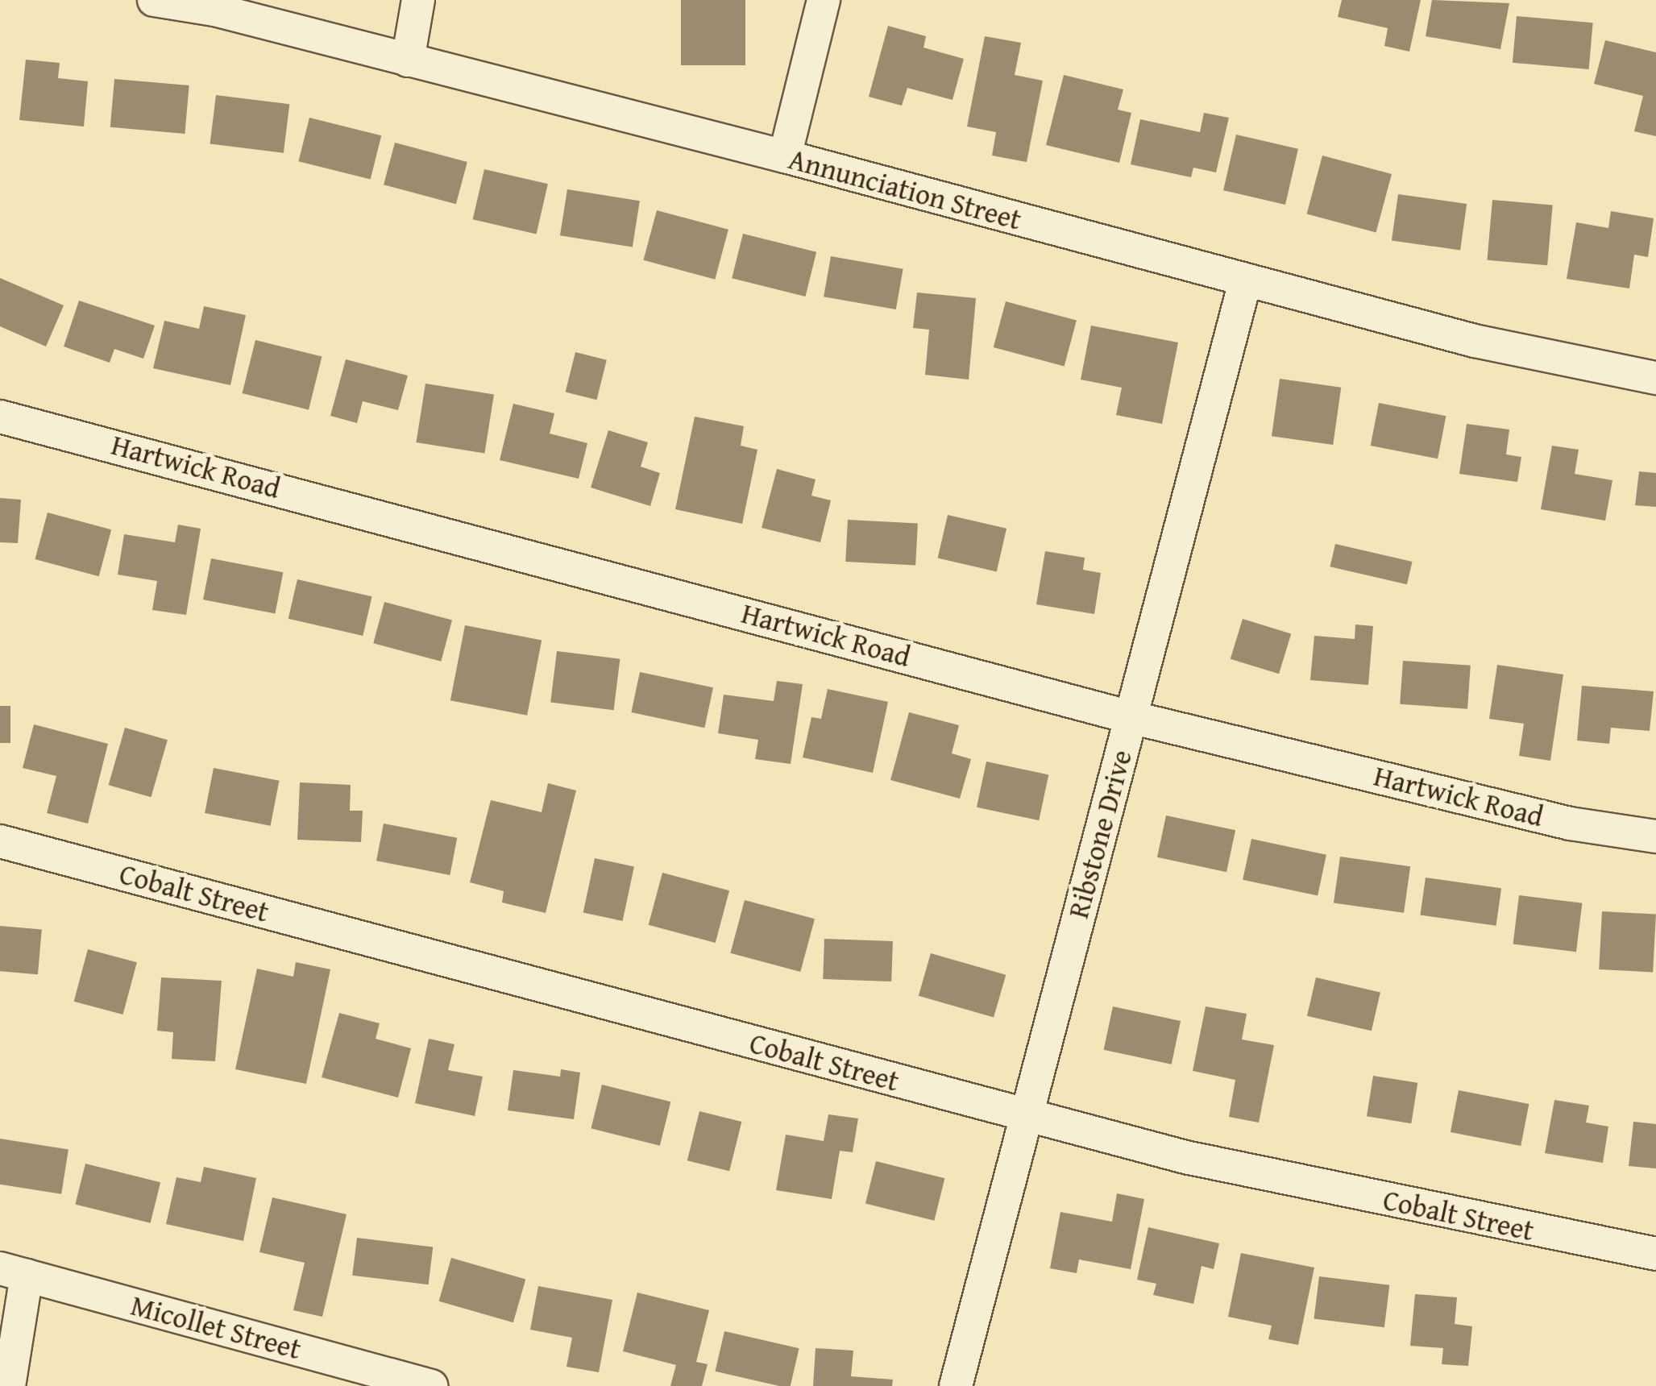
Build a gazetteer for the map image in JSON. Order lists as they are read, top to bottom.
{
  "streets": {
    "street": [
      "Annunciation Street",
      "Hartwick Road",
      "Ribstone Drive",
      "Cobalt Street",
      "Micollet Street"
    ]
  },
  "crossings": [
    ["Annunciation Street", "Ribstone Drive"],
    ["Hartwick Road", "Ribstone Drive"],
    ["Ribstone Drive", "Cobalt Street"]
  ]
}
